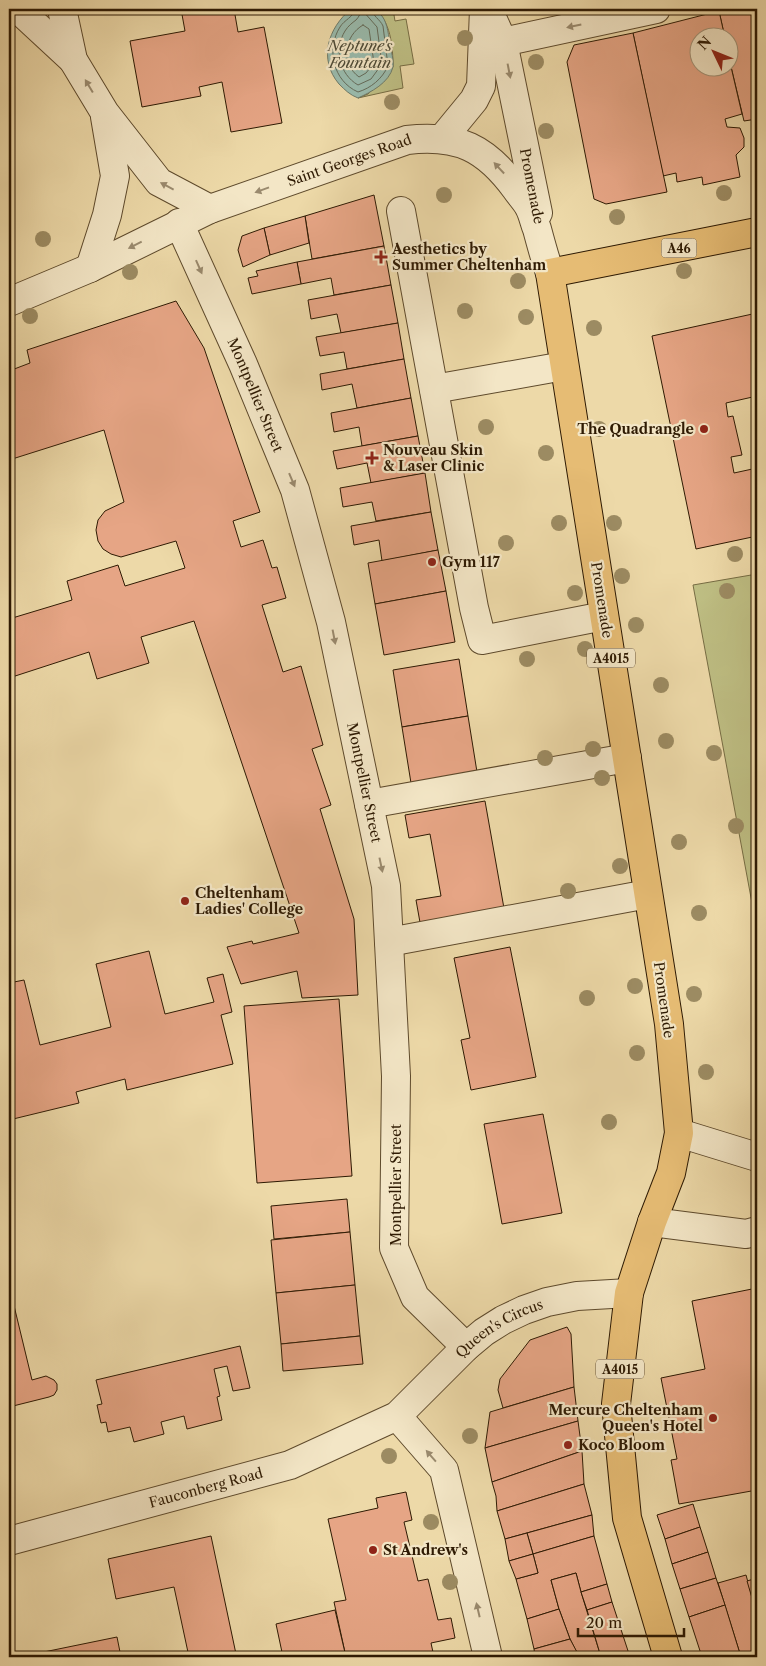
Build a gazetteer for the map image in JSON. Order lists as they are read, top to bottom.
{
  "streets": {
    "main road": ["Promenade", "A46", "A4015"],
    "street": [
      "Saint Georges Road",
      "Montpellier Street",
      "Queen's Circus",
      "Fauconberg Road"
    ]
  },
  "crossings": [
    ["Saint Georges Road", "Promenade"],
    ["Saint Georges Road", "A46"],
    ["Saint Georges Road", "Montpellier Street"],
    ["Promenade", "A46"],
    ["Promenade", "A4015"],
    ["Montpellier Street", "Queen's Circus"],
    ["A4015", "Queen's Circus"],
    ["Queen's Circus", "Fauconberg Road"]
  ],
  "one_way": ["Montpellier Street"],
  "water": ["Neptune's Fountain"],
  "places": {
    "health": ["Aesthetics by Summer Cheltenham", "Nouveau Skin & Laser Clinic"],
    "other": [
      "The Quadrangle",
      "Gym 117",
      "Cheltenham Ladies' College",
      "Mercure Cheltenham Queen's Hotel",
      "Koco Bloom",
      "St Andrew's"
    ]
  },
  "scale_bar": "20 m",
  "north": "top left"
}
